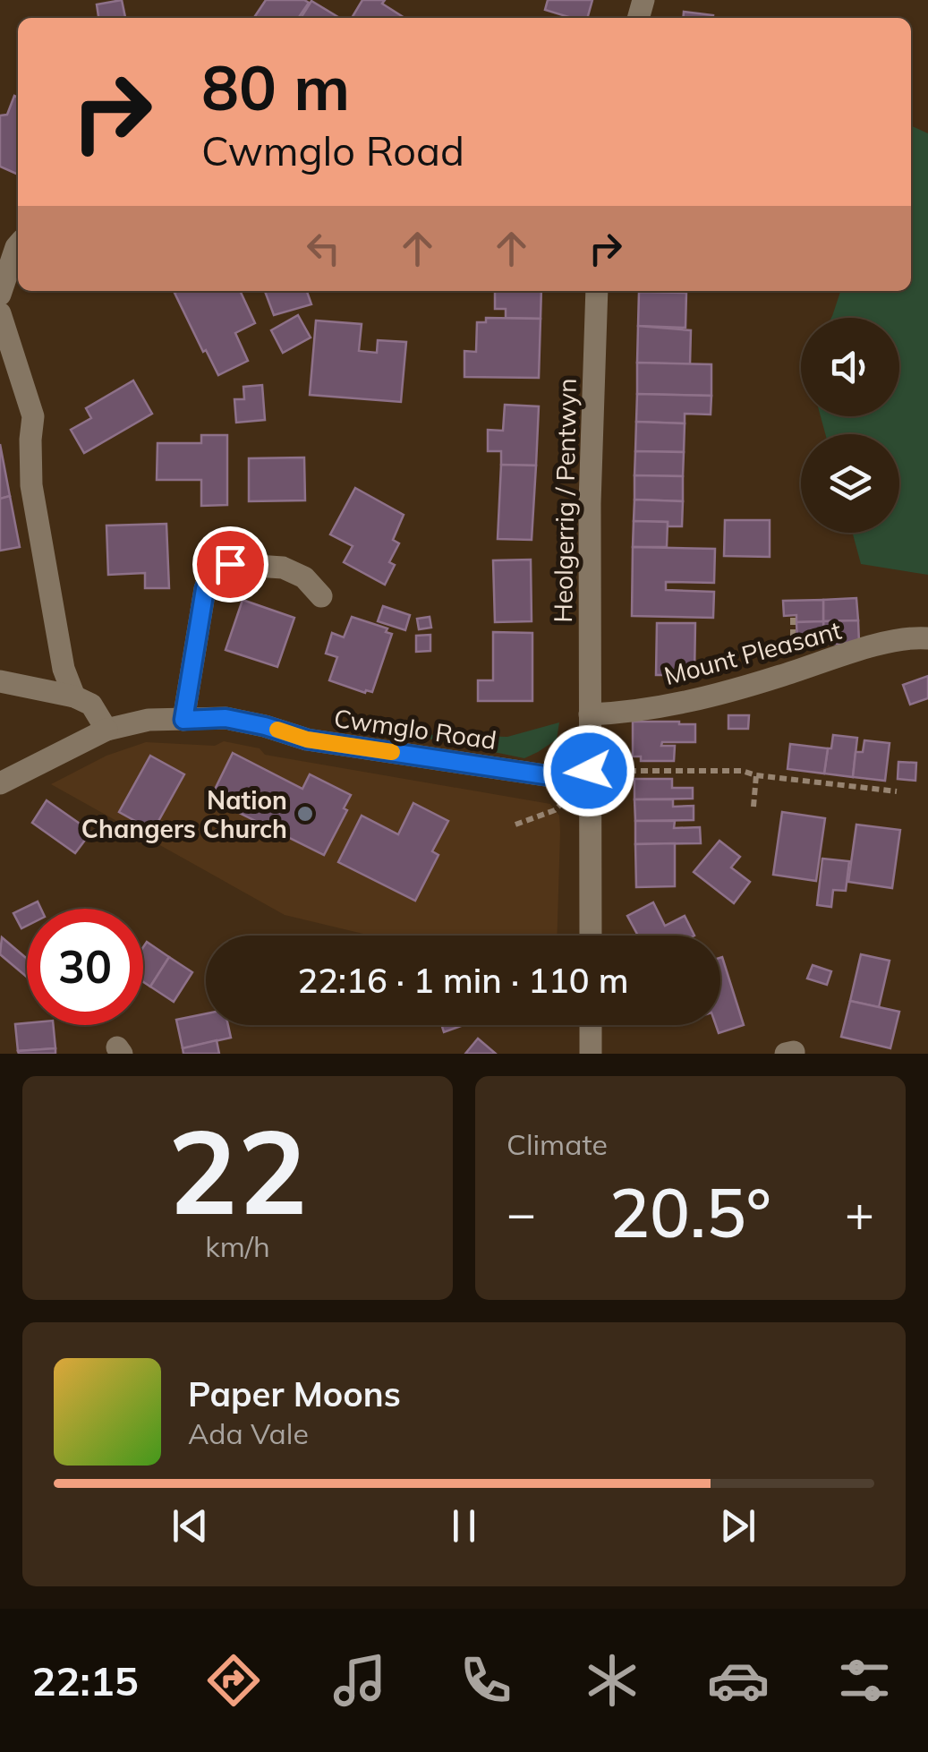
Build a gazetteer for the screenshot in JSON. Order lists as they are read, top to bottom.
{
  "streets": {
    "street": ["Heolgerrig / Pentwyn", "Mount Pleasant", "Cwmglo Road"]
  },
  "crossings": [
    ["Heolgerrig / Pentwyn", "Mount Pleasant"],
    ["Heolgerrig / Pentwyn", "Cwmglo Road"]
  ],
  "places": ["Nation Changers Church"],
  "page": {
    "turn": ["80 m", "Cwmglo Road"],
    "limit": "30",
    "trip": "22:16 · 1 min · 110 m",
    "tile": [
      ["22", "km/h"],
      "Climate"
    ],
    "heat": ["−", "20.5°", "+"],
    "song": ["Paper Moons", "Ada Vale"],
    "tabs": "22:15"
  }
}
